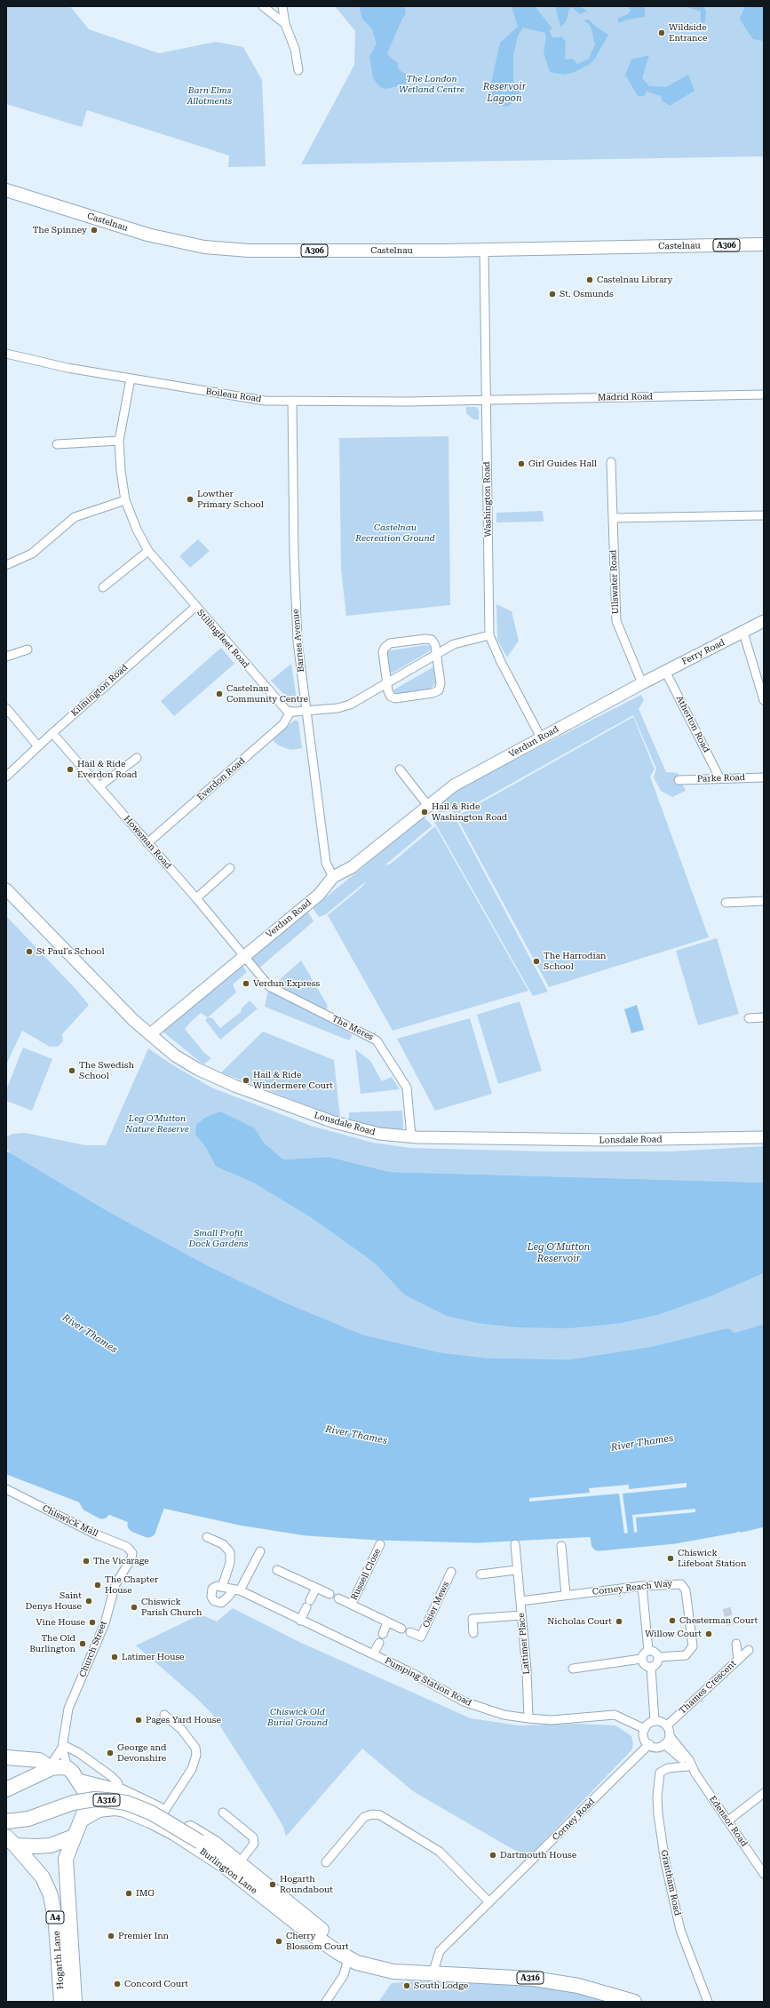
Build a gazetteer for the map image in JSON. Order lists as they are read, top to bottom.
{
  "streets": {
    "highway": [
      "A316",
      "Burlington Lane",
      "A4",
      "Hogarth Lane"
    ],
    "main road": [
      "Castelnau",
      "A306",
      "Ferry Road",
      "Verdun Road",
      "Lonsdale Road"
    ],
    "street": [
      "Boileau Road",
      "Madrid Road",
      "Washington Road",
      "Ullswater Road",
      "Stillingfleet Road",
      "Barnes Avenue",
      "Kilmington Road",
      "Atherton Road",
      "Parke Road",
      "Everdon Road",
      "Howsman Road",
      "The Meres",
      "Chiswick Mall",
      "Russell Close",
      "Corney Reach Way",
      "Osier Mews",
      "Lattimer Place",
      "Church Street",
      "Pumping Station Road",
      "Thames Crescent",
      "Corney Road",
      "Edensor Road",
      "Grantham Road"
    ]
  },
  "crossings": [
    ["Castelnau", "Washington Road"],
    ["Boileau Road", "Madrid Road"],
    ["Boileau Road", "Washington Road"],
    ["Boileau Road", "Stillingfleet Road"],
    ["Boileau Road", "Barnes Avenue"],
    ["Madrid Road", "Washington Road"],
    ["Washington Road", "Verdun Road"],
    ["Ullswater Road", "Ferry Road"],
    ["Ullswater Road", "Verdun Road"],
    ["Stillingfleet Road", "Kilmington Road"],
    ["Stillingfleet Road", "Everdon Road"],
    ["Barnes Avenue", "Verdun Road"],
    ["Ferry Road", "Atherton Road"],
    ["Ferry Road", "Verdun Road"],
    ["Kilmington Road", "Howsman Road"],
    ["Atherton Road", "Parke Road"],
    ["Verdun Road", "Howsman Road"],
    ["Verdun Road", "The Meres"],
    ["Verdun Road", "Lonsdale Road"],
    ["Everdon Road", "Howsman Road"],
    ["Howsman Road", "The Meres"],
    ["The Meres", "Lonsdale Road"],
    ["Chiswick Mall", "Church Street"],
    ["Corney Reach Way", "Lattimer Place"],
    ["Lattimer Place", "Pumping Station Road"],
    ["Pumping Station Road", "Thames Crescent"],
    ["Pumping Station Road", "Corney Road"],
    ["Pumping Station Road", "Edensor Road"],
    ["Thames Crescent", "Corney Road"],
    ["Thames Crescent", "Edensor Road"],
    ["A316", "Burlington Lane"],
    ["Corney Road", "Edensor Road"],
    ["Corney Road", "Burlington Lane"],
    ["Edensor Road", "Grantham Road"]
  ],
  "water": ["Reservoir Lagoon", "Leg O'Mutton Reservoir", "River Thames"],
  "parks": [
    "The London Wetland Centre",
    "Barn Elms Allotments",
    "Castelnau Recreation Ground",
    "Leg O'Mutton Nature Reserve",
    "Small Profit Dock Gardens",
    "Chiswick Old Burial Ground"
  ],
  "places": [
    "Wildside Entrance",
    "The Spinney",
    "Castelnau Library",
    "St. Osmunds",
    "Girl Guides Hall",
    "Lowther Primary School",
    "Castelnau Community Centre",
    "Hail & Ride Everdon Road",
    "Hail & Ride Washington Road",
    "St Paul's School",
    "The Harrodian School",
    "Verdun Express",
    "The Swedish School",
    "Hail & Ride Windermere Court",
    "Chiswick Lifeboat Station",
    "The Vicarage",
    "The Chapter House",
    "Saint Denys House",
    "Chiswick Parish Church",
    "Chesterman Court",
    "Nicholas Court",
    "Vine House",
    "Willow Court",
    "The Old Burlington",
    "Latimer House",
    "Pages Yard House",
    "George and Devonshire",
    "Dartmouth House",
    "Hogarth Roundabout",
    "IMG",
    "Premier Inn",
    "Cherry Blossom Court",
    "Concord Court",
    "South Lodge"
  ]
}
